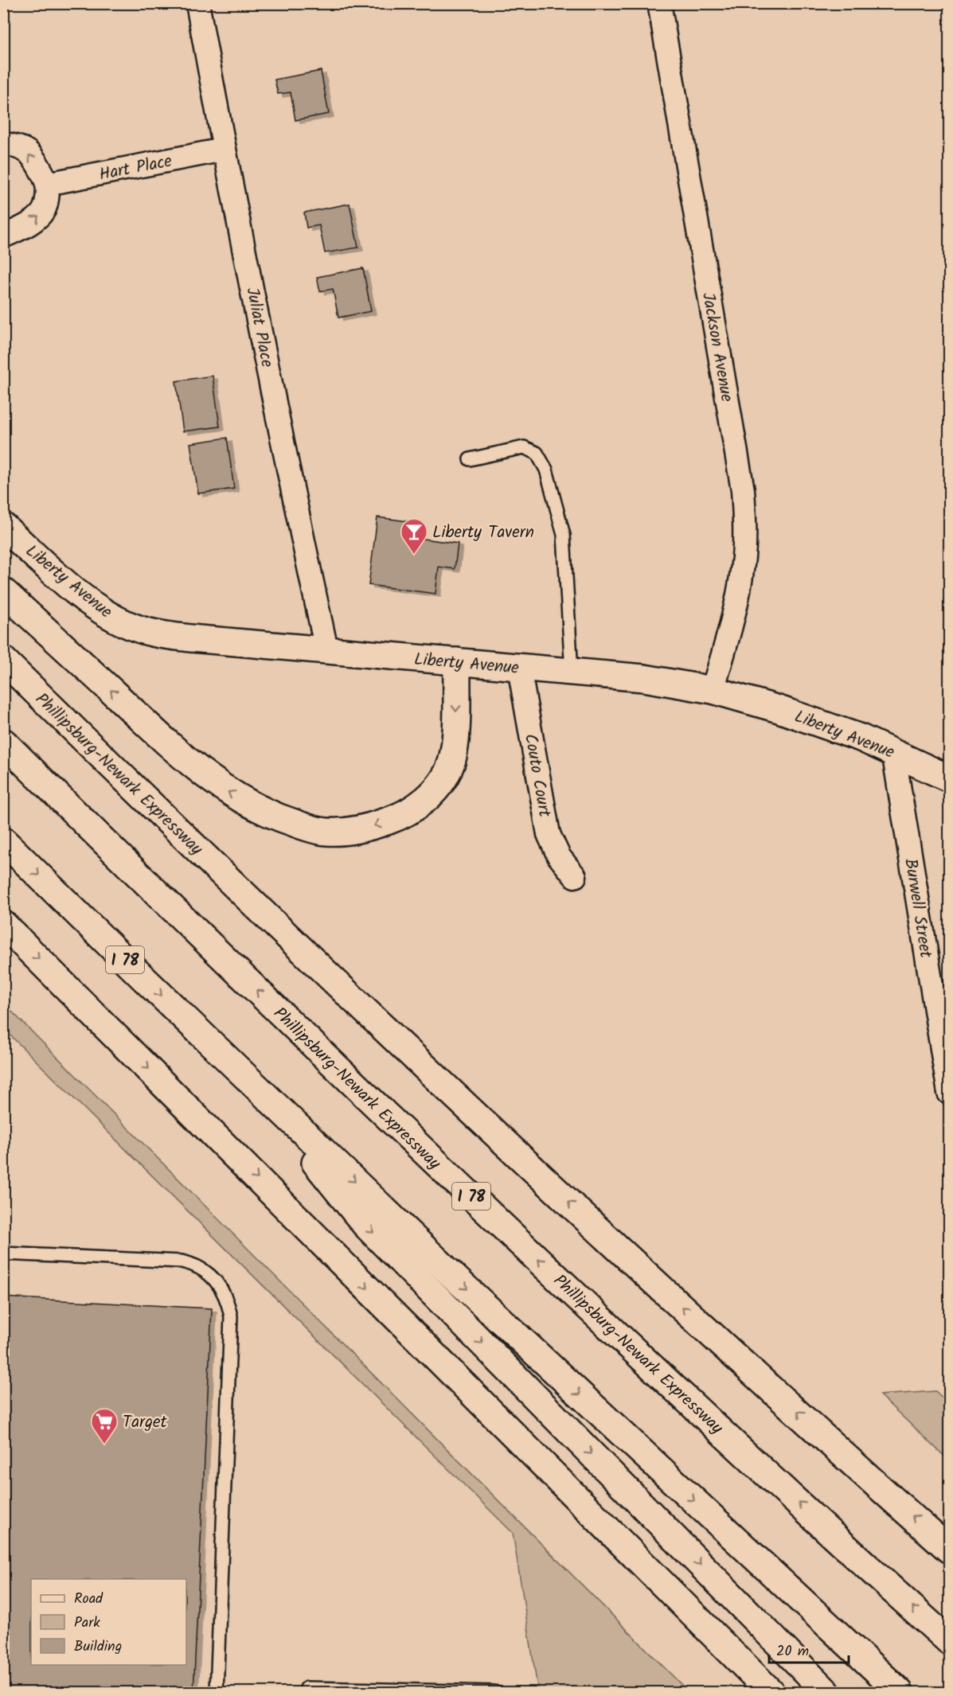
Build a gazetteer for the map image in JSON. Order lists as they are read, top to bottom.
{
  "streets": {
    "main road": ["Liberty Avenue", "Phillipsburg-Newark Expressway", "I 78"],
    "street": [
      "Hart Place",
      "Juliat Place",
      "Jackson Avenue",
      "Couto Court",
      "Burwell Street"
    ]
  },
  "crossings": [
    ["Hart Place", "Juliat Place"],
    ["Juliat Place", "Liberty Avenue"],
    ["Jackson Avenue", "Liberty Avenue"],
    ["Liberty Avenue", "Couto Court"],
    ["Liberty Avenue", "Burwell Street"]
  ],
  "places": {
    "bar": ["Liberty Tavern"],
    "supermarket": ["Target"]
  },
  "legend": ["Road", "Park", "Building"],
  "scale_bar": "20 m"
}
